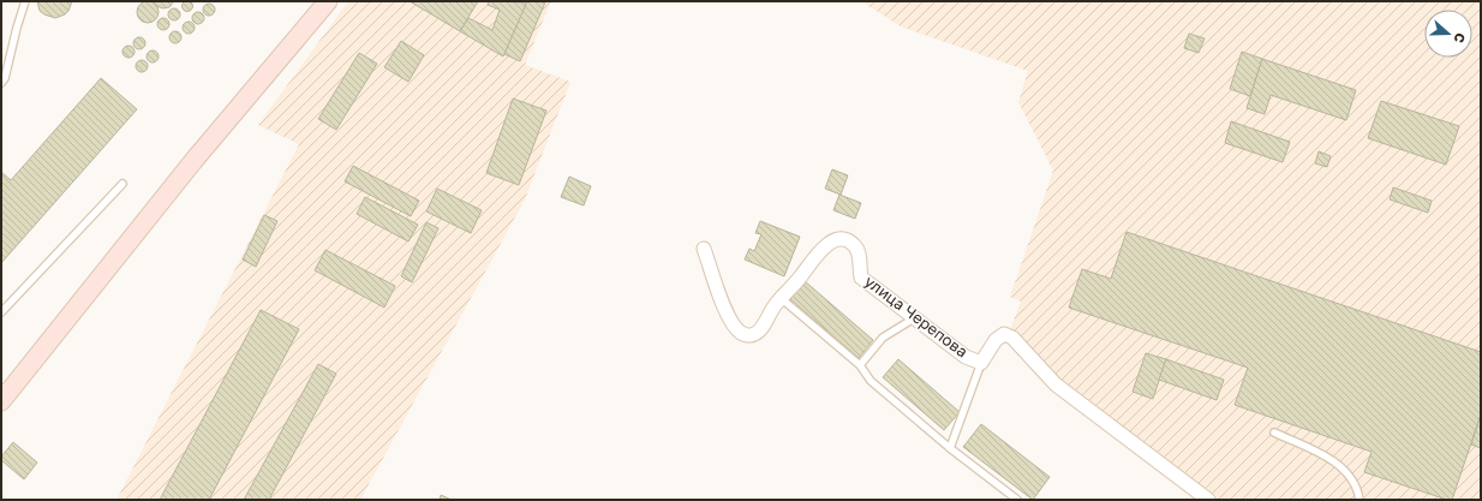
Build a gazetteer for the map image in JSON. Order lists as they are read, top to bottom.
{
  "streets": {
    "street": ["улица Черепова"]
  },
  "north": "right"
}
